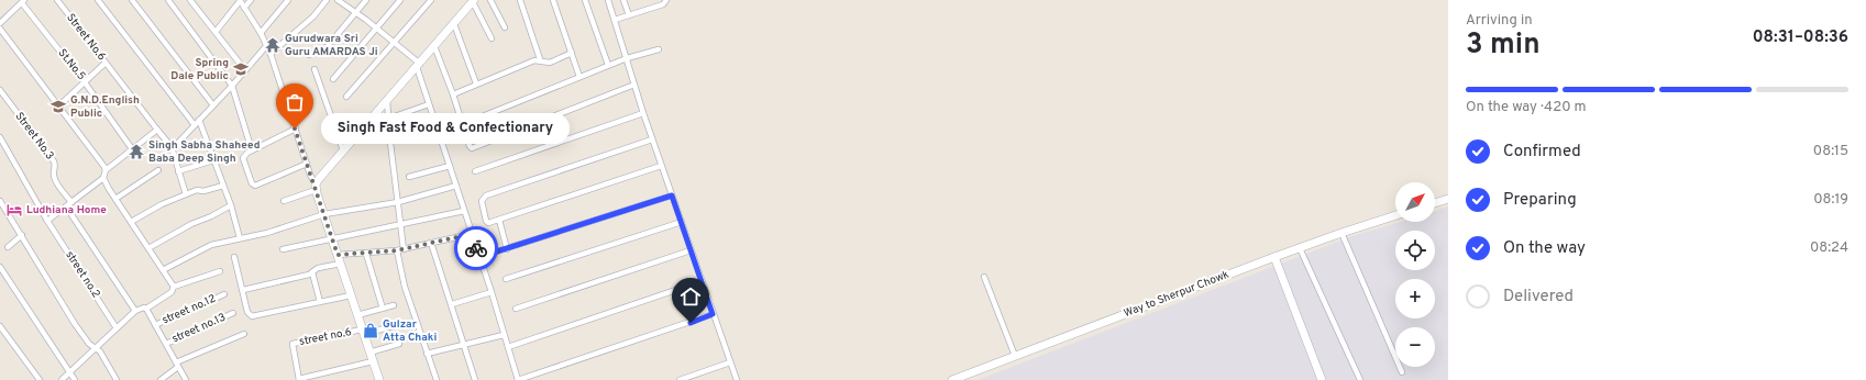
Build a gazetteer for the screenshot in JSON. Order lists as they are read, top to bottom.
{
  "streets": {
    "street": [
      "Street No.6",
      "St.No.5",
      "Street No.3",
      "street no.2",
      "Way to Sherpur Chowk",
      "street no.12",
      "street no.13",
      "street no.6"
    ]
  },
  "places": {
    "temple": ["Gurudwara Sri Guru AMARDAS Ji", "Singh Sabha Shaheed Baba Deep Singh"],
    "school or university": ["Spring Dale Public", "G.N.D.English Public"],
    "other": ["Singh Fast Food & Confectionary"],
    "hotel": ["Ludhiana Home"],
    "shop": ["Gulzar Atta Chaki"]
  },
  "north": "top right",
  "page": {
    "heading": ["3 min", "Arriving in", "08:31–08:36"],
    "bar": "On the way · 420 m",
    "bubble": "Singh Fast Food & Confectionary",
    "list": [
      ["Confirmed", "08:15"],
      ["Preparing", "08:19"],
      ["On the way", "08:24"],
      "Delivered"
    ],
    "map_buttons": ["+", "−"]
  }
}
